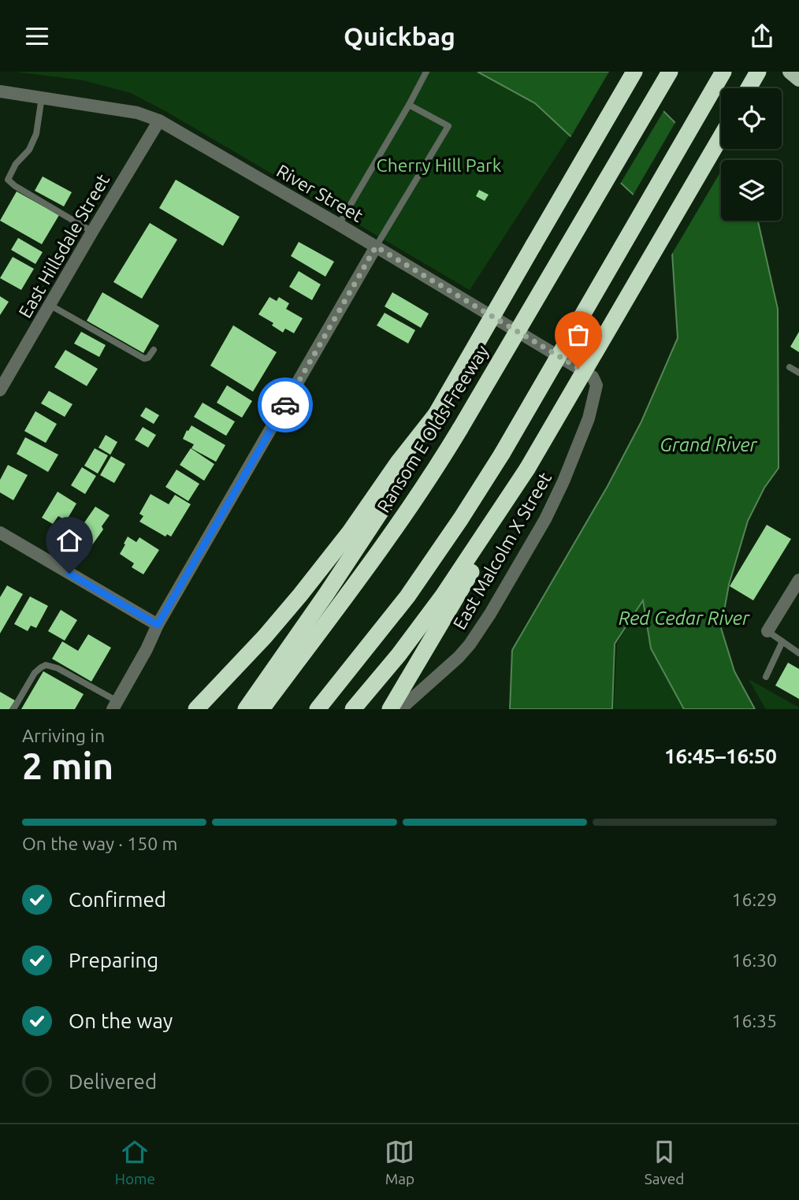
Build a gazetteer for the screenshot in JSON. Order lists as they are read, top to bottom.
{
  "streets": {
    "highway": ["Ransom E Olds Freeway"],
    "street": ["River Street", "East Hillsdale Street", "East Malcolm X Street"]
  },
  "crossings": [
    ["River Street", "East Hillsdale Street"],
    ["River Street", "East Malcolm X Street"]
  ],
  "water": ["Grand River", "Red Cedar River"],
  "parks": ["Cherry Hill Park"],
  "page": {
    "header": "Quickbag",
    "heading": ["2 min", "Arriving in", "16:45–16:50"],
    "bar": "On the way · 150 m",
    "list": [
      ["Confirmed", "16:29"],
      ["Preparing", "16:30"],
      ["On the way", "16:35"],
      "Delivered"
    ],
    "tabs": ["Home", "Map", "Saved"]
  }
}
